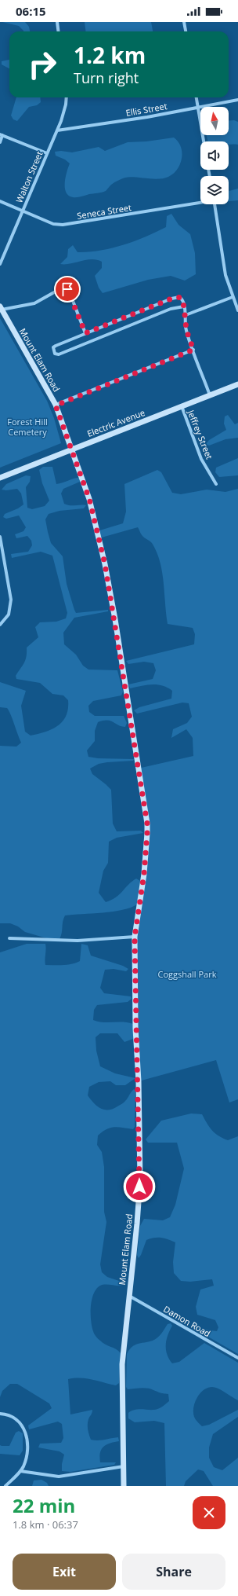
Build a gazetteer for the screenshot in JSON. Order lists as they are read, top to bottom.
{
  "streets": {
    "main road": ["Mount Elam Road", "Electric Avenue"],
    "street": [
      "Ellis Street",
      "Walton Street",
      "Seneca Street",
      "Jeffrey Street",
      "Damon Road"
    ]
  },
  "crossings": [
    ["Ellis Street", "Walton Street"],
    ["Walton Street", "Seneca Street"],
    ["Mount Elam Road", "Electric Avenue"],
    ["Mount Elam Road", "Damon Road"],
    ["Electric Avenue", "Jeffrey Street"]
  ],
  "parks": ["Forest Hill Cemetery", "Coggshall Park"],
  "north": "top",
  "page": {
    "status": "06:15",
    "turn": ["1.2 km", "Turn right"],
    "heading": ["22 min", "1.8 km · 06:37"],
    "buttons": ["Exit", "Share"]
  }
}
